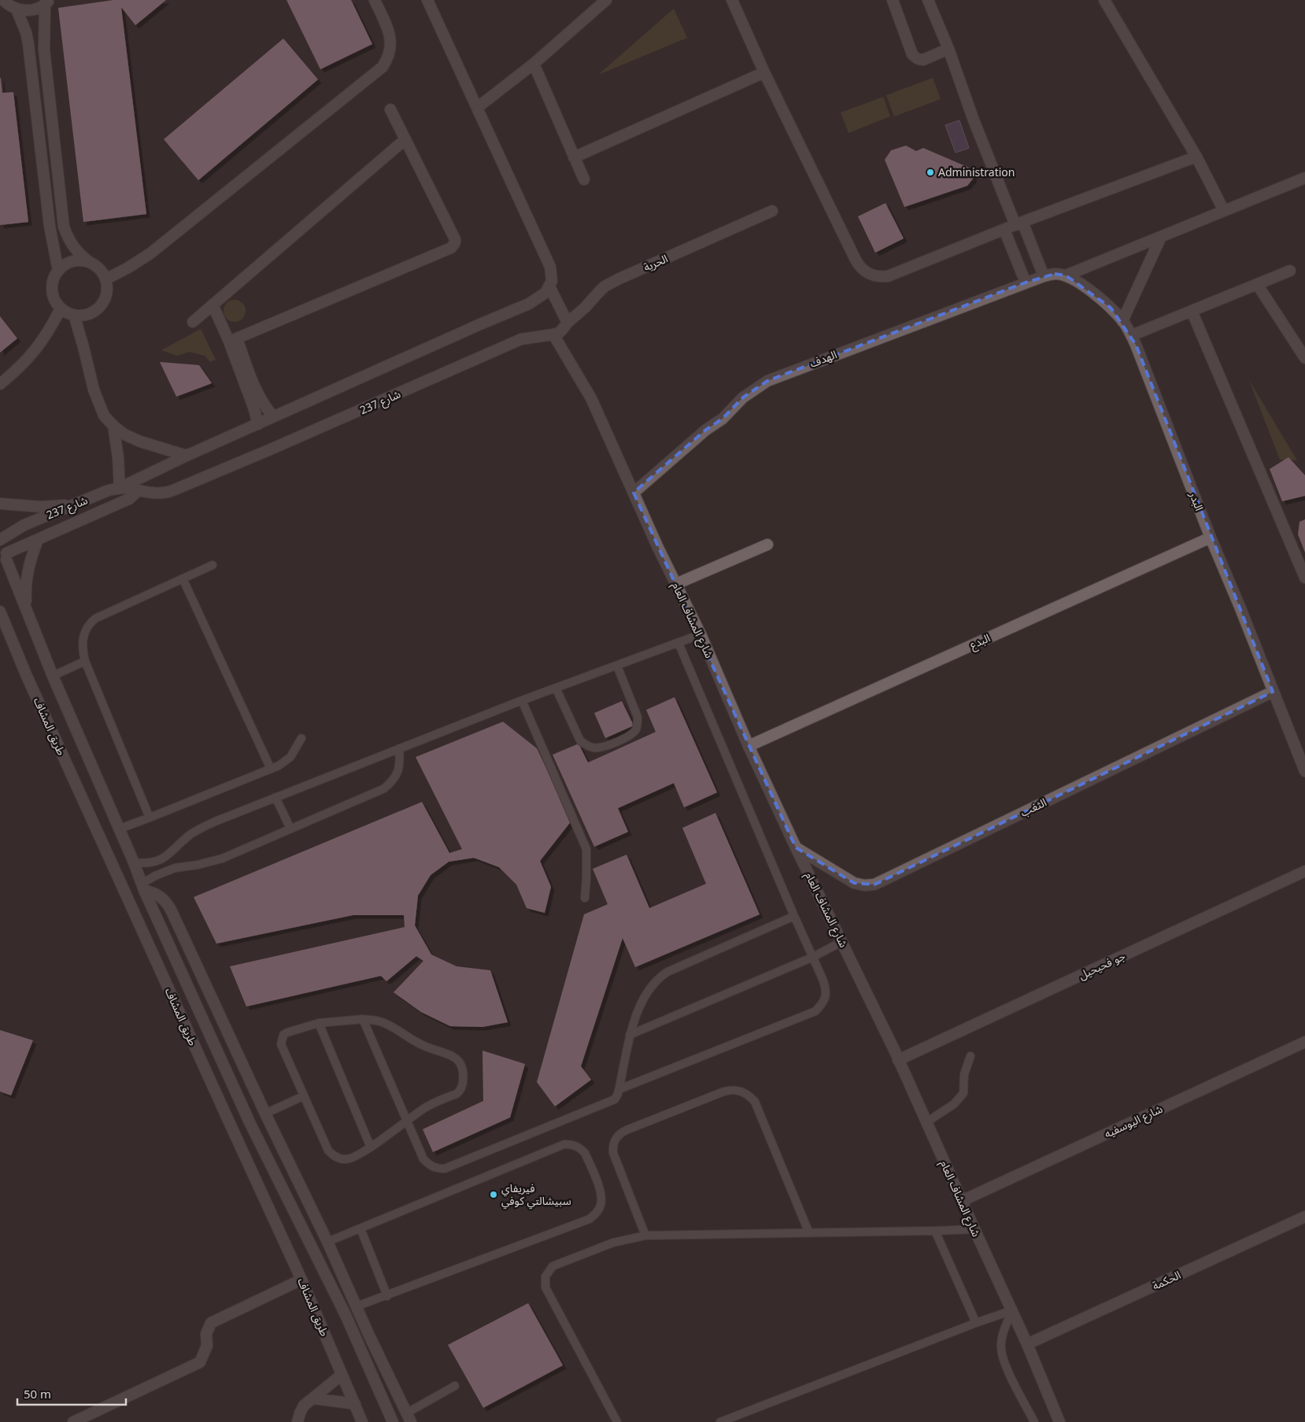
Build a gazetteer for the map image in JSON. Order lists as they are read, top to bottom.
{
  "streets": {
    "street": [
      "الحرية",
      "الهدف",
      "شارع 237",
      "البدر",
      "شارع المشاف العام",
      "البدع",
      "طريق المشاف",
      "الثغب",
      "جو فحيحيل",
      "شارع اليوسفيه",
      "الحكمة"
    ]
  },
  "crossings": [
    ["الحرية", "شارع 237"],
    ["الحرية", "شارع المشاف العام"],
    ["الهدف", "شارع المشاف العام"],
    ["شارع 237", "شارع المشاف العام"],
    ["شارع 237", "طريق المشاف"],
    ["البدر", "البدع"],
    ["البدر", "الثغب"],
    ["شارع المشاف العام", "البدع"],
    ["شارع المشاف العام", "الثغب"],
    ["شارع المشاف العام", "جو فحيحيل"],
    ["شارع المشاف العام", "شارع اليوسفيه"],
    ["شارع المشاف العام", "الحكمة"]
  ],
  "places": ["Administration", "فيريفاي سبيشالتي كوفي"],
  "scale_bar": "50 m"
}
